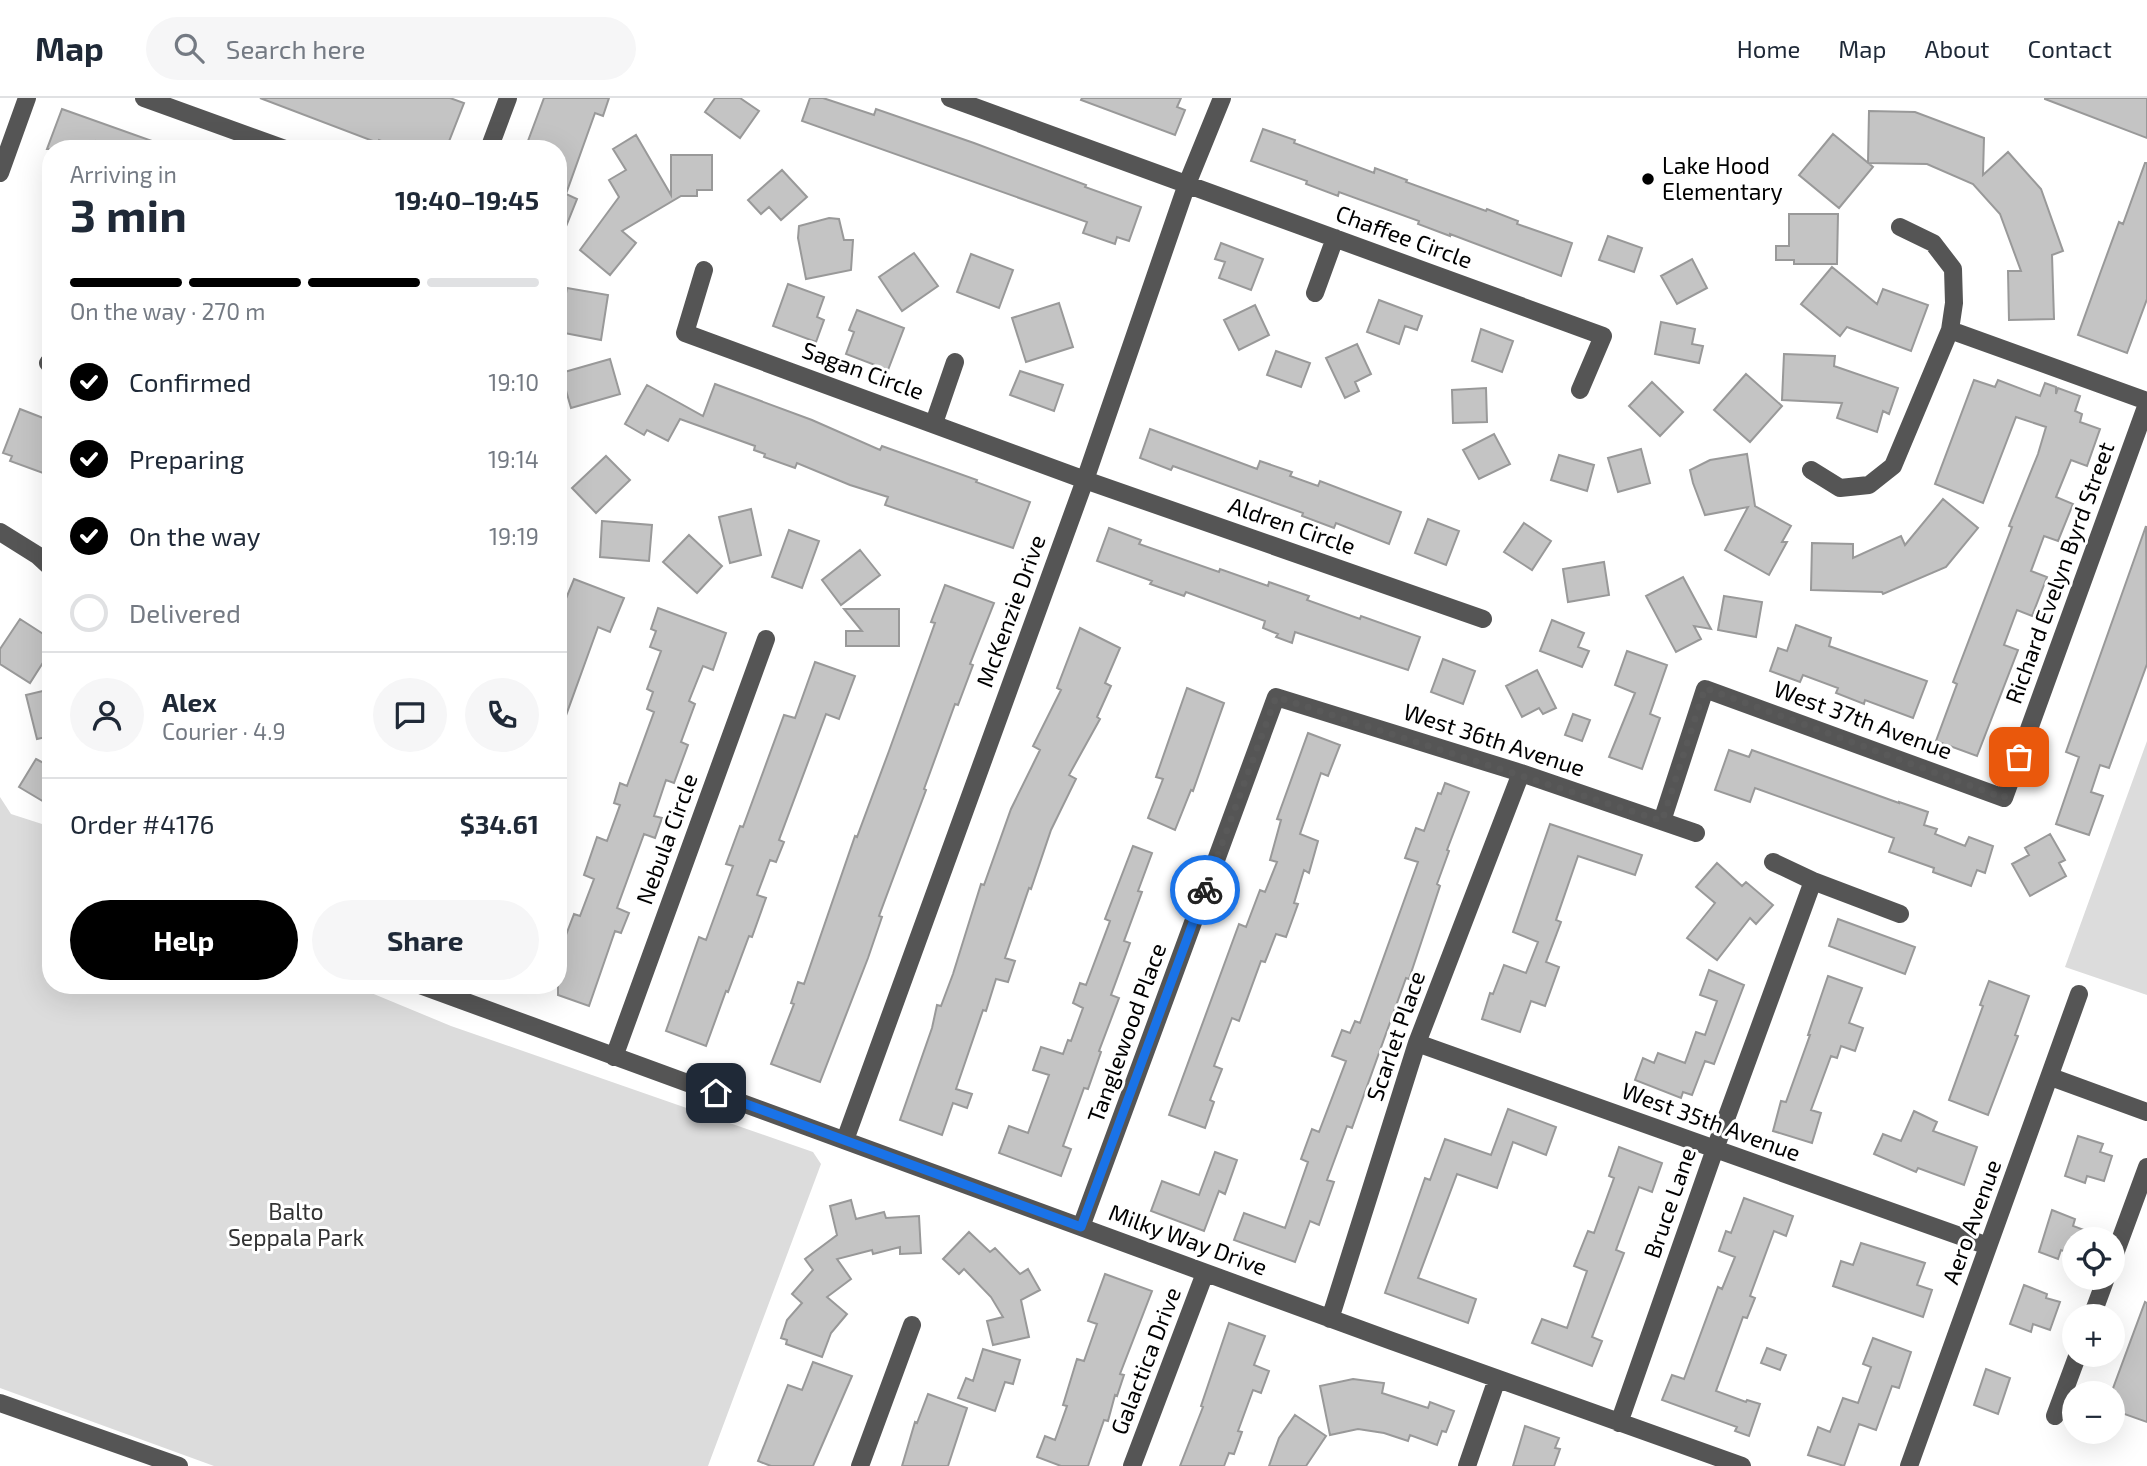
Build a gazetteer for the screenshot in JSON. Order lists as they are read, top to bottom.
{
  "streets": {
    "street": [
      "Chaffee Circle",
      "Sagan Circle",
      "Aldren Circle",
      "Richard Evelyn Byrd Street",
      "McKenzie Drive",
      "West 37th Avenue",
      "West 36th Avenue",
      "Nebula Circle",
      "Tanglewood Place",
      "Scarlet Place",
      "West 35th Avenue",
      "Bruce Lane",
      "Aero Avenue",
      "Milky Way Drive",
      "Galactica Drive"
    ]
  },
  "crossings": [
    ["Chaffee Circle", "McKenzie Drive"],
    ["Sagan Circle", "Aldren Circle"],
    ["Sagan Circle", "McKenzie Drive"],
    ["Aldren Circle", "McKenzie Drive"],
    ["Richard Evelyn Byrd Street", "West 37th Avenue"],
    ["McKenzie Drive", "Milky Way Drive"],
    ["West 37th Avenue", "West 36th Avenue"],
    ["West 36th Avenue", "Tanglewood Place"],
    ["West 36th Avenue", "Scarlet Place"],
    ["Nebula Circle", "Milky Way Drive"],
    ["Tanglewood Place", "Milky Way Drive"],
    ["Scarlet Place", "West 35th Avenue"],
    ["Scarlet Place", "Milky Way Drive"],
    ["West 35th Avenue", "Bruce Lane"],
    ["West 35th Avenue", "Aero Avenue"],
    ["Bruce Lane", "Milky Way Drive"],
    ["Milky Way Drive", "Galactica Drive"]
  ],
  "parks": ["Balto Seppala Park"],
  "places": ["Lake Hood Elementary"],
  "page": {
    "header": "Map",
    "search": "Search here",
    "nav": [
      "Home",
      "Map",
      "About",
      "Contact"
    ],
    "heading": ["3 min", "Arriving in", "19:40–19:45"],
    "panel": [
      "Alex",
      "Courier · 4.9",
      "Order #4176",
      "$34.61"
    ],
    "bar": "On the way · 270 m",
    "list": [
      ["Confirmed", "19:10"],
      ["Preparing", "19:14"],
      ["On the way", "19:19"],
      "Delivered"
    ],
    "buttons": ["Help", "Share"],
    "map_buttons": ["+", "−"]
  }
}
